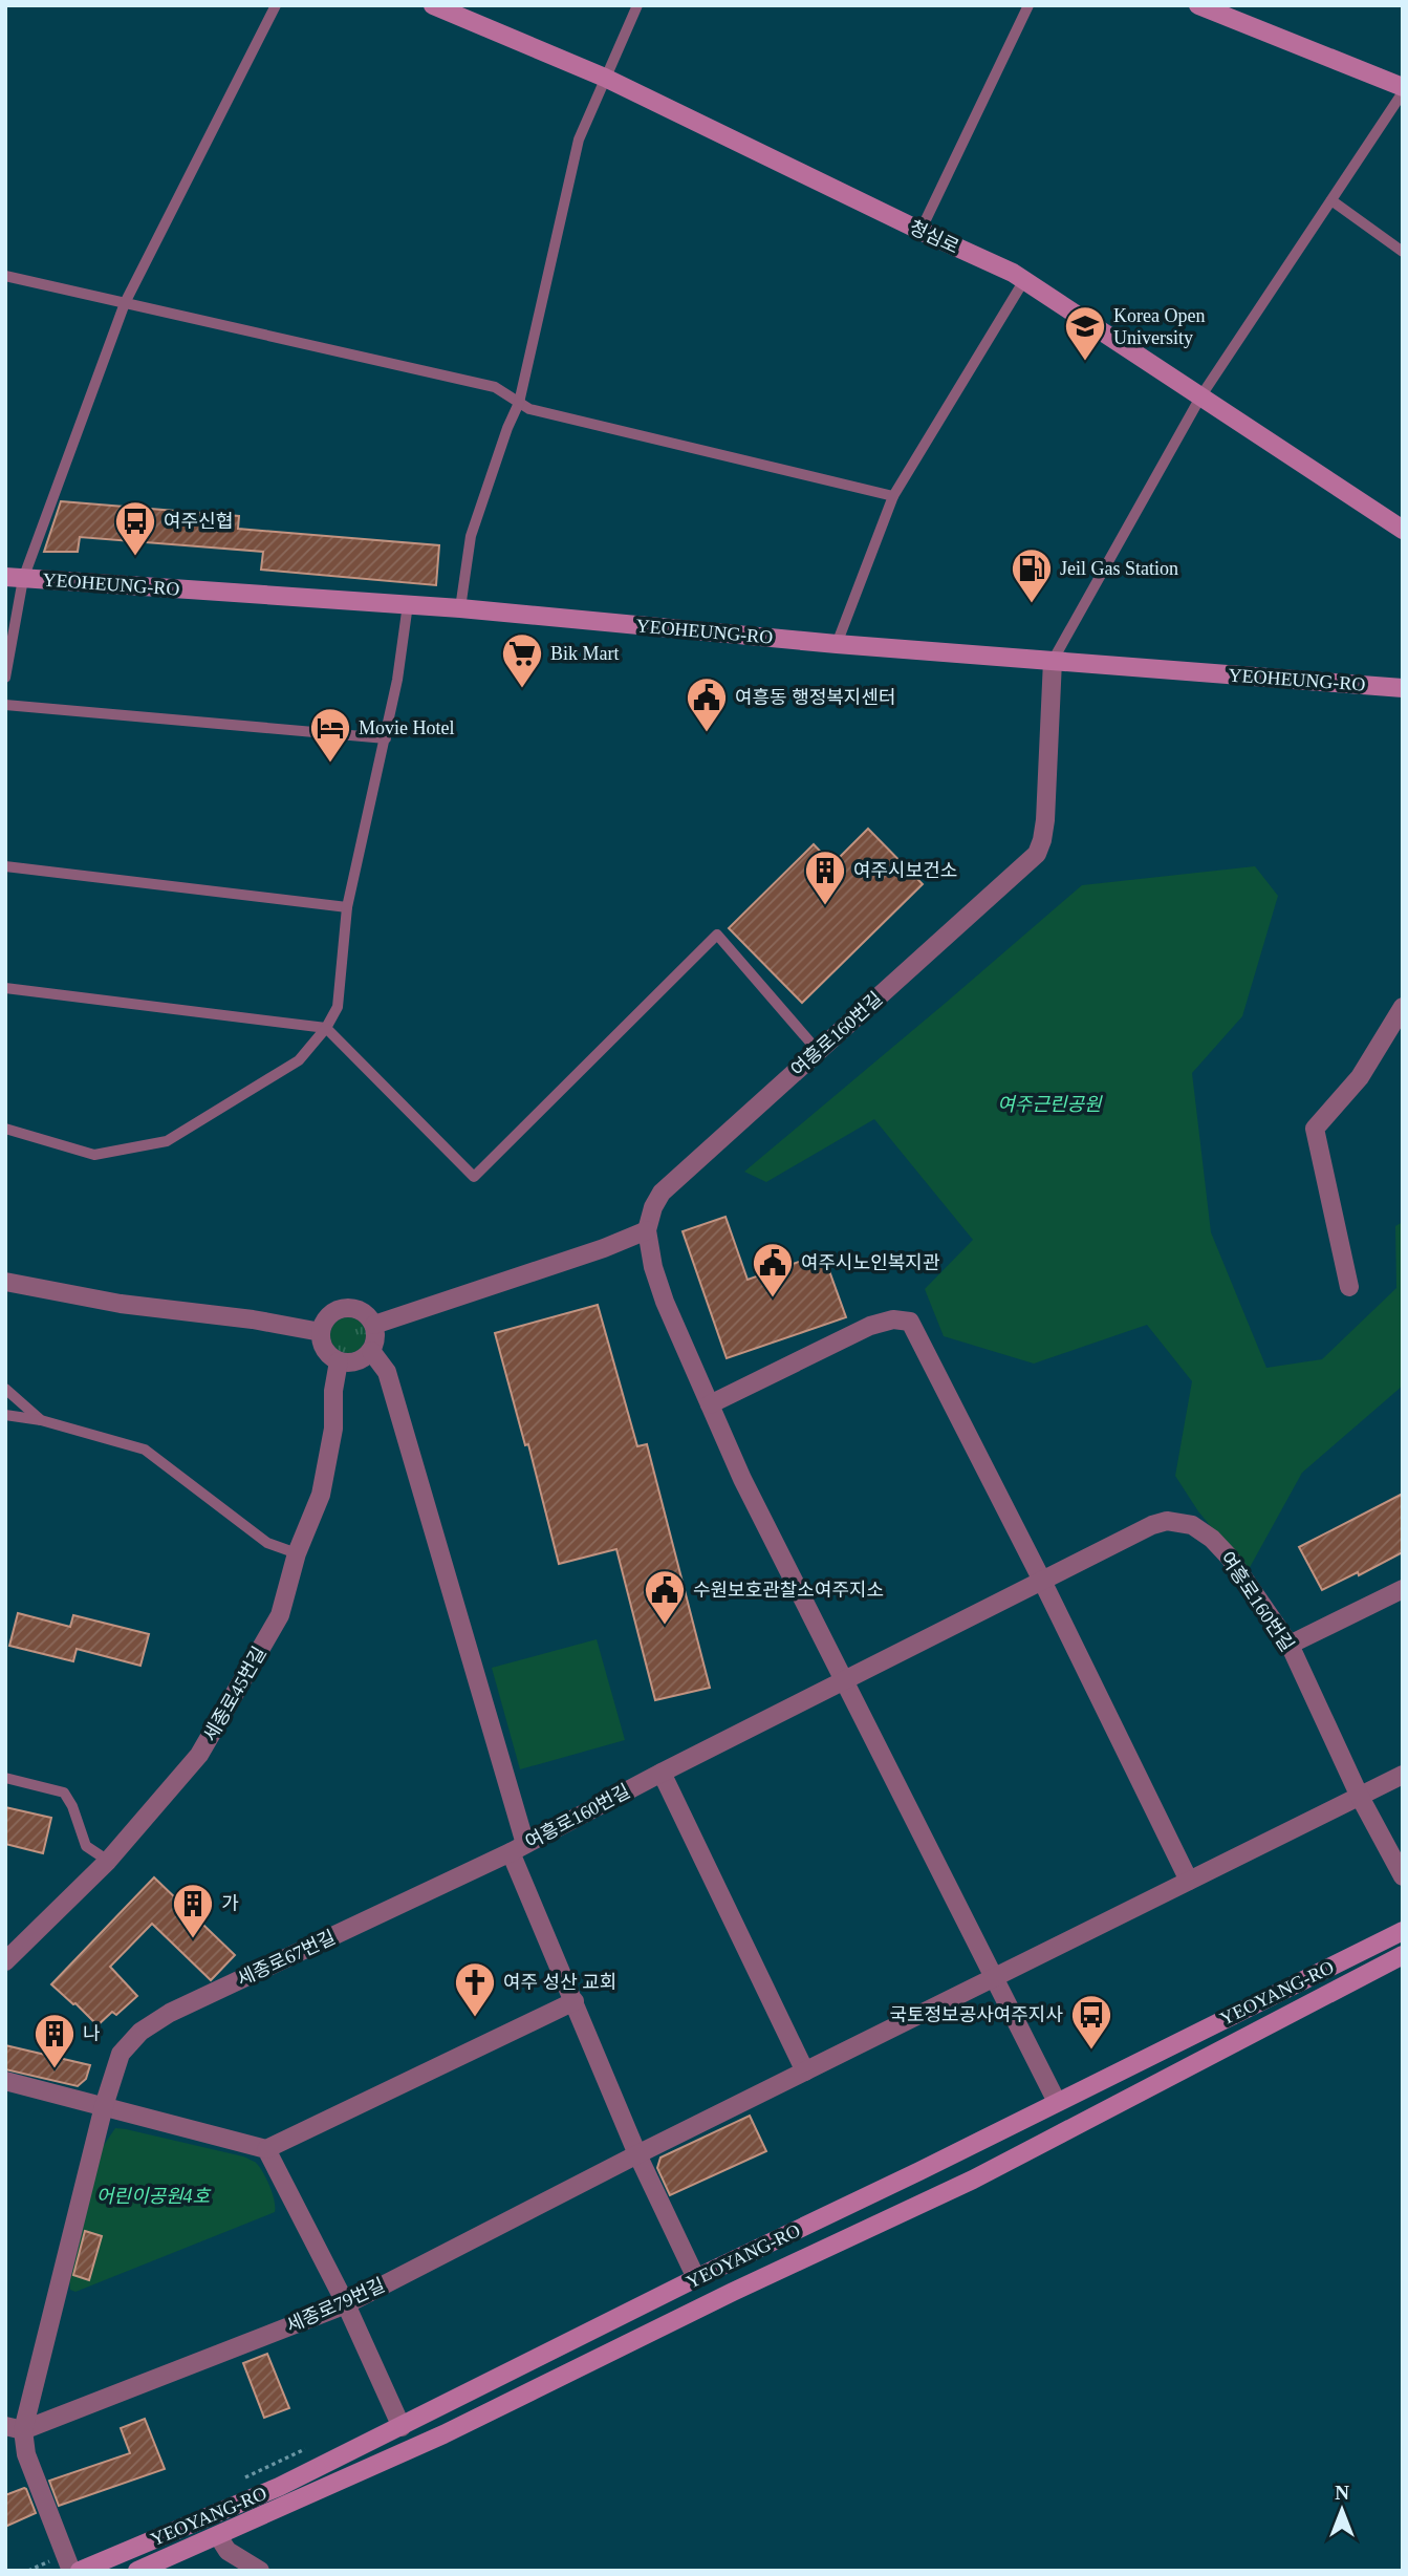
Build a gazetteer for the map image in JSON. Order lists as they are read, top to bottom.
{
  "streets": {
    "street": [
      "청심로",
      "YEOHEUNG-RO",
      "여흥로160번길",
      "세종로45번길",
      "세종로67번길",
      "YEOYANG-RO",
      "세종로79번길"
    ]
  },
  "crossings": [
    ["YEOHEUNG-RO", "여흥로160번길"],
    ["여흥로160번길", "세종로67번길"],
    ["여흥로160번길", "YEOYANG-RO"],
    ["여흥로160번길", "세종로79번길"]
  ],
  "parks": ["여주근린공원", "어린이공원4호"],
  "places": {
    "school or university": ["Korea Open University"],
    "bus stop": ["여주신협", "국토정보공사여주지사"],
    "fuel station": ["Jeil Gas Station"],
    "supermarket": ["Bik Mart"],
    "public building": ["여흥동 행정복지센터", "여주시노인복지관", "수원보호관찰소여주지소"],
    "hotel": ["Movie Hotel"],
    "building": ["여주시보건소", "가", "나"],
    "church": ["여주 성산 교회"]
  },
  "north": "top"
}
